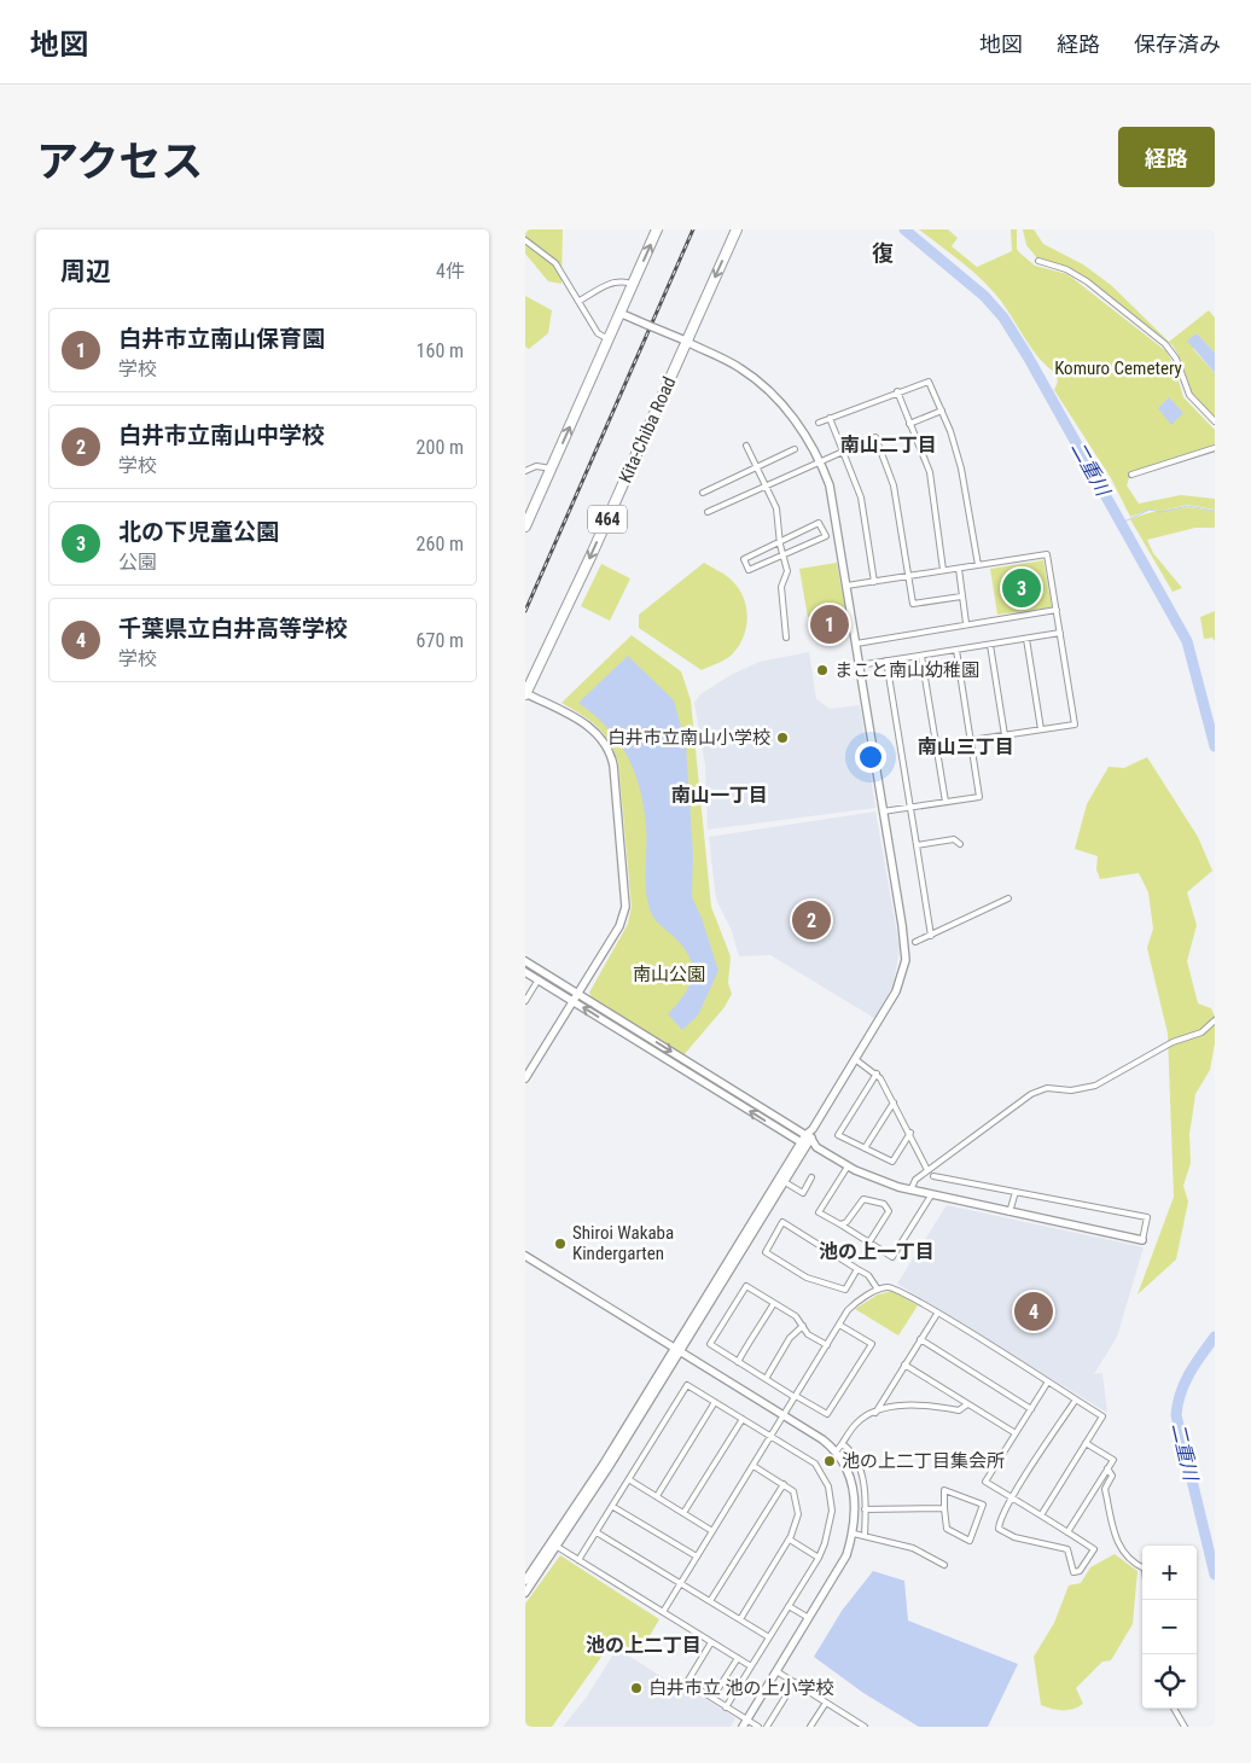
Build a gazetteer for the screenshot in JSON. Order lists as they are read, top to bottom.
{
  "streets": {
    "highway": ["Kita-Chiba Road", "464"]
  },
  "districts": [
    "復",
    "南山二丁目",
    "南山三丁目",
    "南山一丁目",
    "池の上一丁目",
    "池の上二丁目"
  ],
  "water": ["二重川"],
  "parks": ["Komuro Cemetery", "南山公園"],
  "places": [
    "まこと南山幼稚園",
    "白井市立南山小学校",
    "Shiroi Wakaba Kindergarten",
    "池の上二丁目集会所",
    "白井市立 池の上小学校"
  ],
  "page": {
    "header": "地図",
    "nav": ["地図", "経路", "保存済み"],
    "title": "アクセス",
    "buttons": "経路",
    "heading": ["周辺", "4件"],
    "list": [
      {
        "mark": "1",
        "name": "白井市立南山保育園",
        "note": "学校",
        "value": "160 m"
      },
      {
        "mark": "2",
        "name": "白井市立南山中学校",
        "note": "学校",
        "value": "200 m"
      },
      {
        "mark": "3",
        "name": "北の下児童公園",
        "note": "公園",
        "value": "260 m"
      },
      {
        "mark": "4",
        "name": "千葉県立白井高等学校",
        "note": "学校",
        "value": "670 m"
      }
    ],
    "pins": [
      "3",
      "1",
      "2",
      "4"
    ],
    "map_buttons": ["+", "−"]
  }
}
